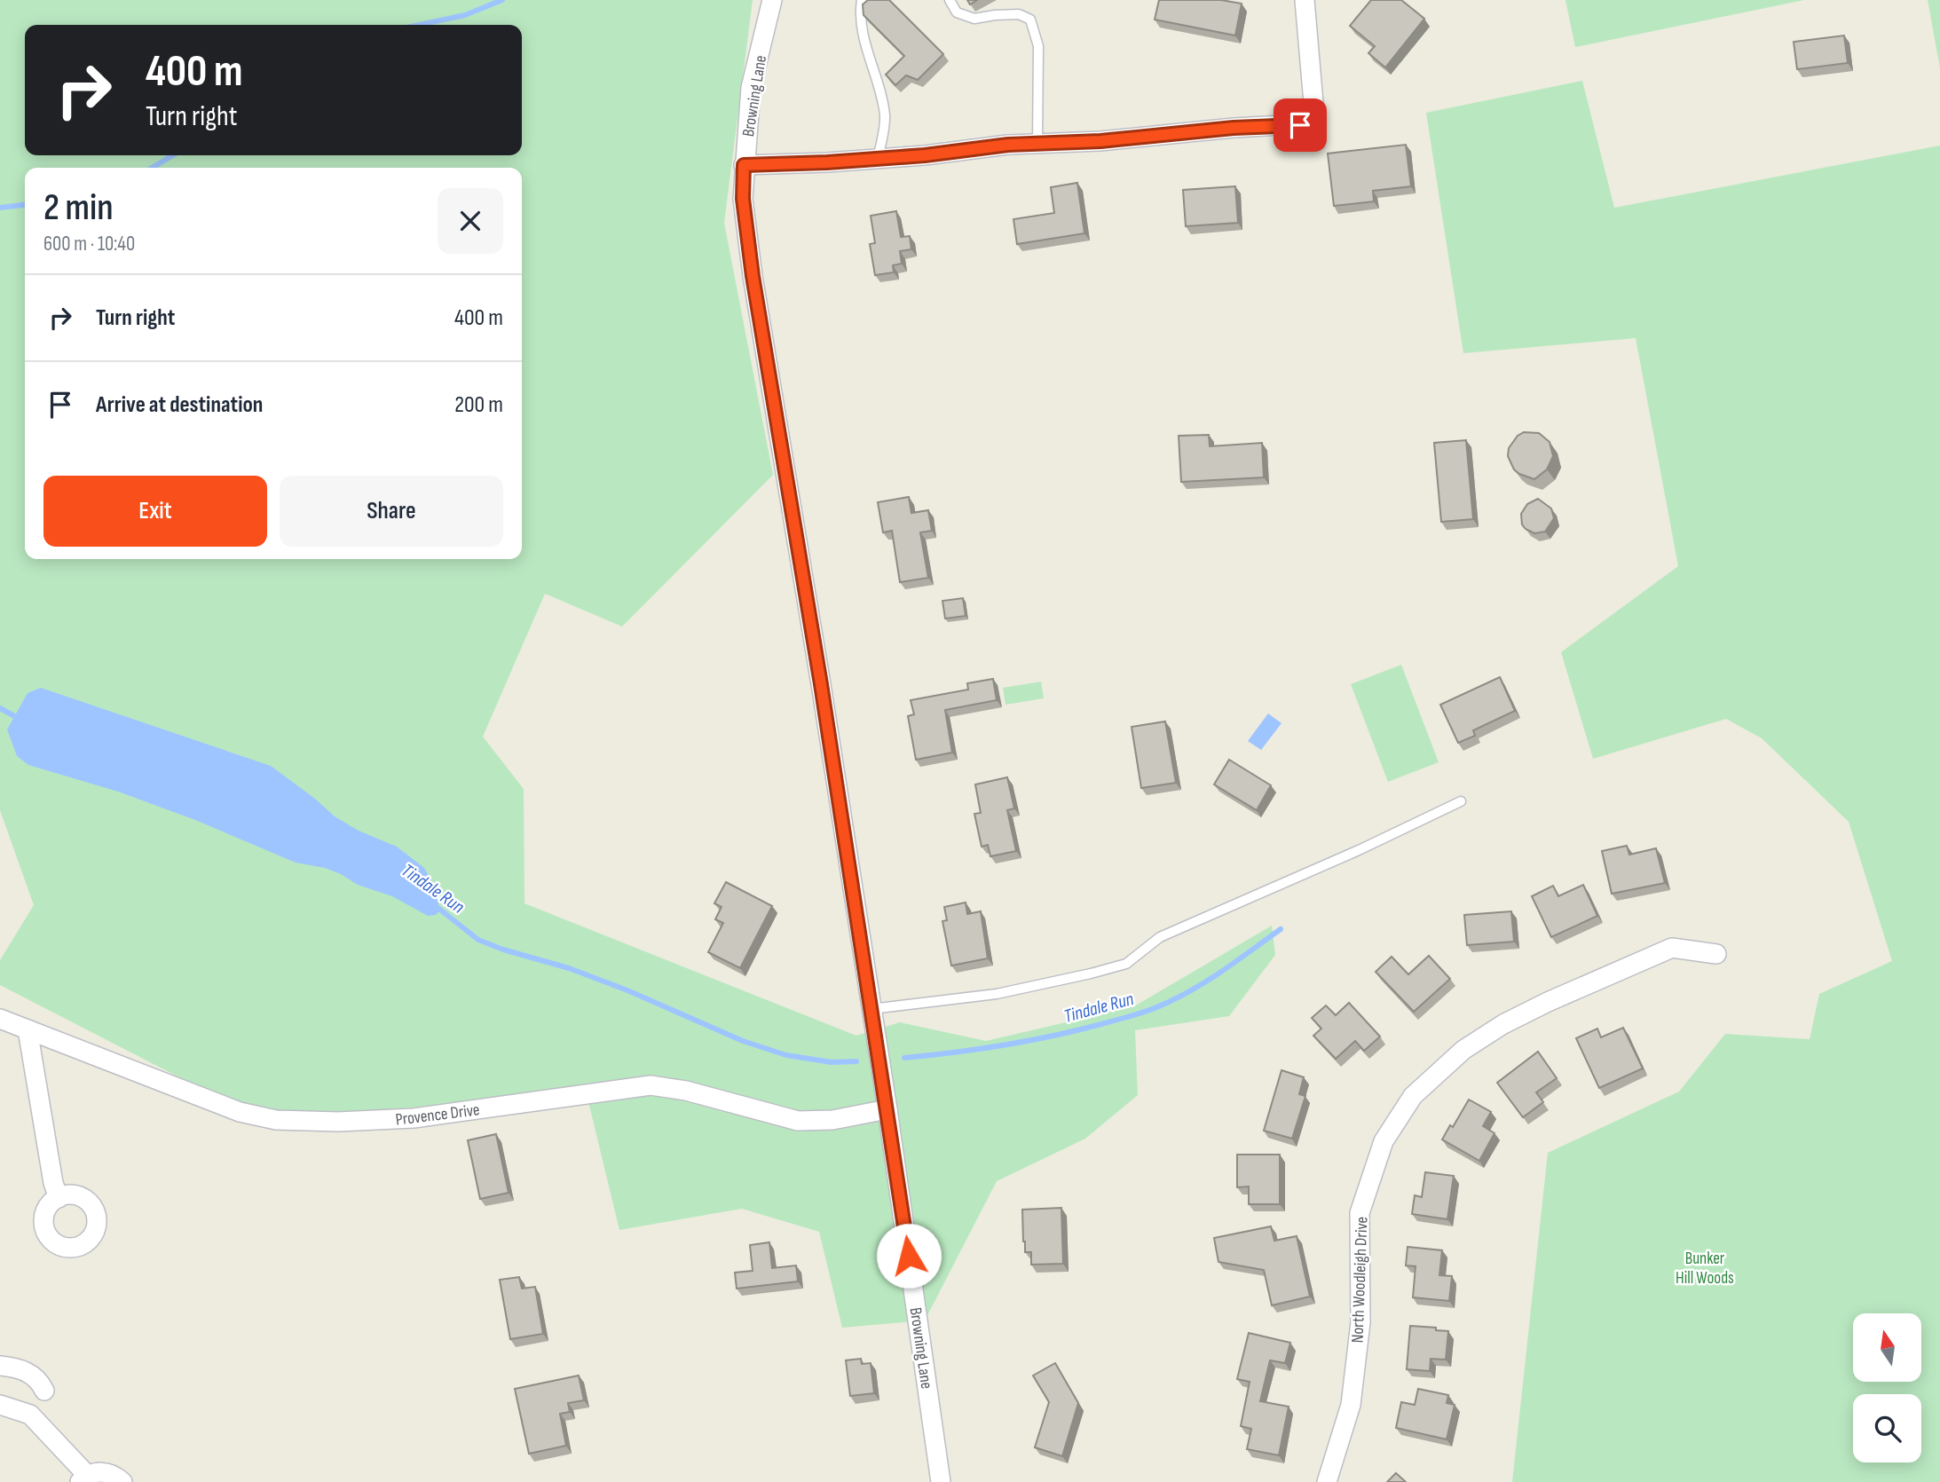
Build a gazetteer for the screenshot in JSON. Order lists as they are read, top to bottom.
{
  "streets": {
    "street": ["Browning Lane", "Provence Drive", "North Woodleigh Drive"]
  },
  "crossings": [
    ["Browning Lane", "Provence Drive"]
  ],
  "water": ["Tindale Run"],
  "parks": ["Bunker Hill Woods"],
  "north": "top",
  "page": {
    "turn": ["400 m", "Turn right"],
    "heading": ["2 min", "600 m · 10:40"],
    "list": [
      {
        "name": "Turn right",
        "value": "400 m"
      },
      {
        "name": "Arrive at destination",
        "value": "200 m"
      }
    ],
    "buttons": ["Exit", "Share"]
  }
}
